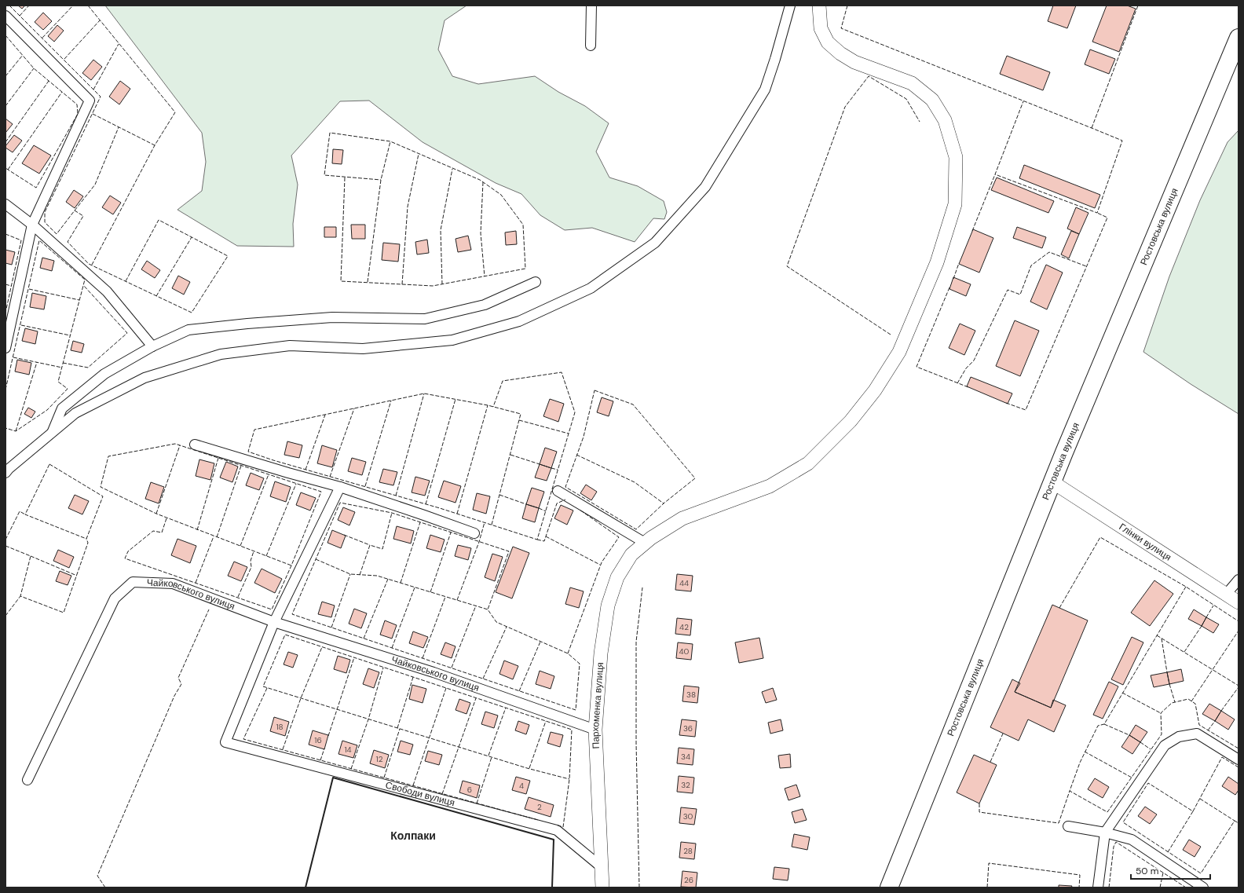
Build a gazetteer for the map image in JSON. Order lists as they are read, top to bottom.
{
  "streets": {
    "highway": ["Ростовська вулиця"],
    "main road": ["Глінки вулиця", "Пархоменка вулиця"],
    "street": ["Чайковського вулиця", "Свободи вулиця"]
  },
  "crossings": [
    ["Ростовська вулиця", "Глінки вулиця"],
    ["Чайковського вулиця", "Пархоменка вулиця"],
    ["Чайковського вулиця", "Свободи вулиця"],
    ["Пархоменка вулиця", "Свободи вулиця"]
  ],
  "districts": ["Колпаки"],
  "house_numbers": [
    "44",
    "42",
    "40",
    "38",
    "18",
    "36",
    "16",
    "14",
    "34",
    "12",
    "32",
    "4",
    "6",
    "2",
    "30",
    "28",
    "26"
  ],
  "scale_bar": "50 m"
}
